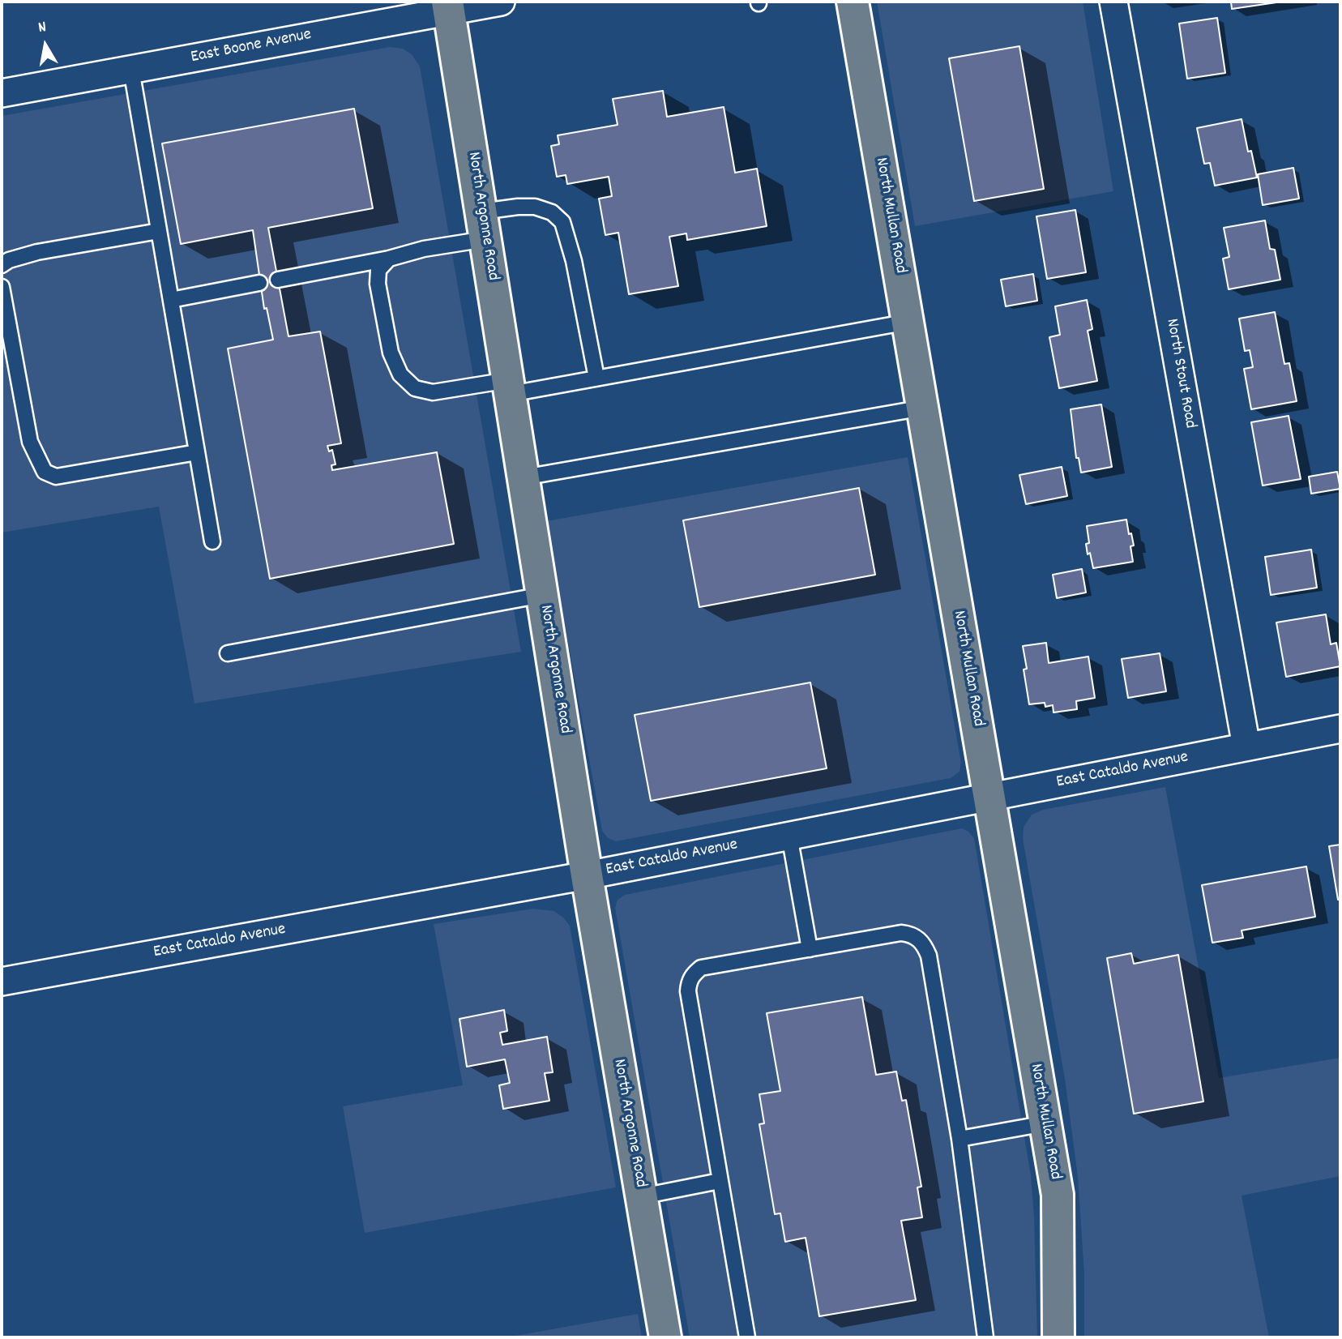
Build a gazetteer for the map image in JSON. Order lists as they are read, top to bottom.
{
  "streets": {
    "main road": ["North Mullan Road", "North Argonne Road"],
    "street": ["East Boone Avenue", "North Stout Road", "East Cataldo Avenue"]
  },
  "crossings": [
    ["East Boone Avenue", "North Argonne Road"],
    ["North Mullan Road", "East Cataldo Avenue"],
    ["North Argonne Road", "East Cataldo Avenue"],
    ["North Stout Road", "East Cataldo Avenue"]
  ],
  "north": "top"
}
